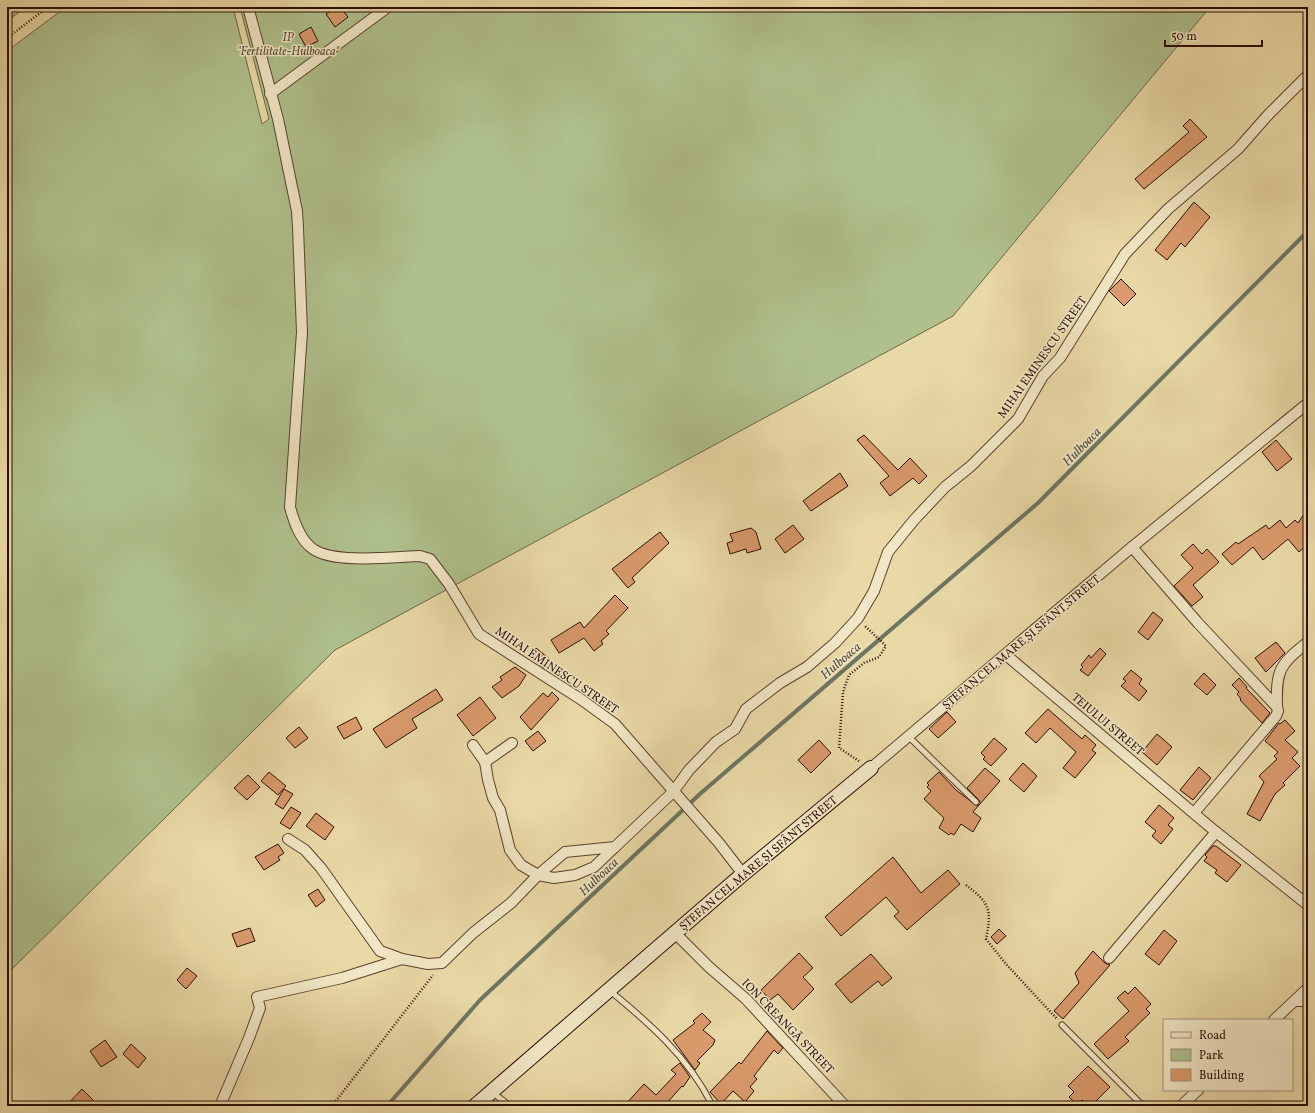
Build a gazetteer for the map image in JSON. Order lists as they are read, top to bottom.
{
  "streets": {
    "street": [
      "MIHAI EMINESCU STREET",
      "ȘTEFAN CEL MARE ȘI SFÂNT STREET",
      "TEIULUI STREET",
      "ION CREANGĂ STREET"
    ]
  },
  "crossings": [
    ["MIHAI EMINESCU STREET", "ȘTEFAN CEL MARE ȘI SFÂNT STREET"],
    ["ȘTEFAN CEL MARE ȘI SFÂNT STREET", "TEIULUI STREET"],
    ["ȘTEFAN CEL MARE ȘI SFÂNT STREET", "ION CREANGĂ STREET"]
  ],
  "water": ["Hulboaca"],
  "parks": ["IP \"Fertilitate-Hulboaca\""],
  "legend": ["Road", "Park", "Building"],
  "scale_bar": "50 m"
}
